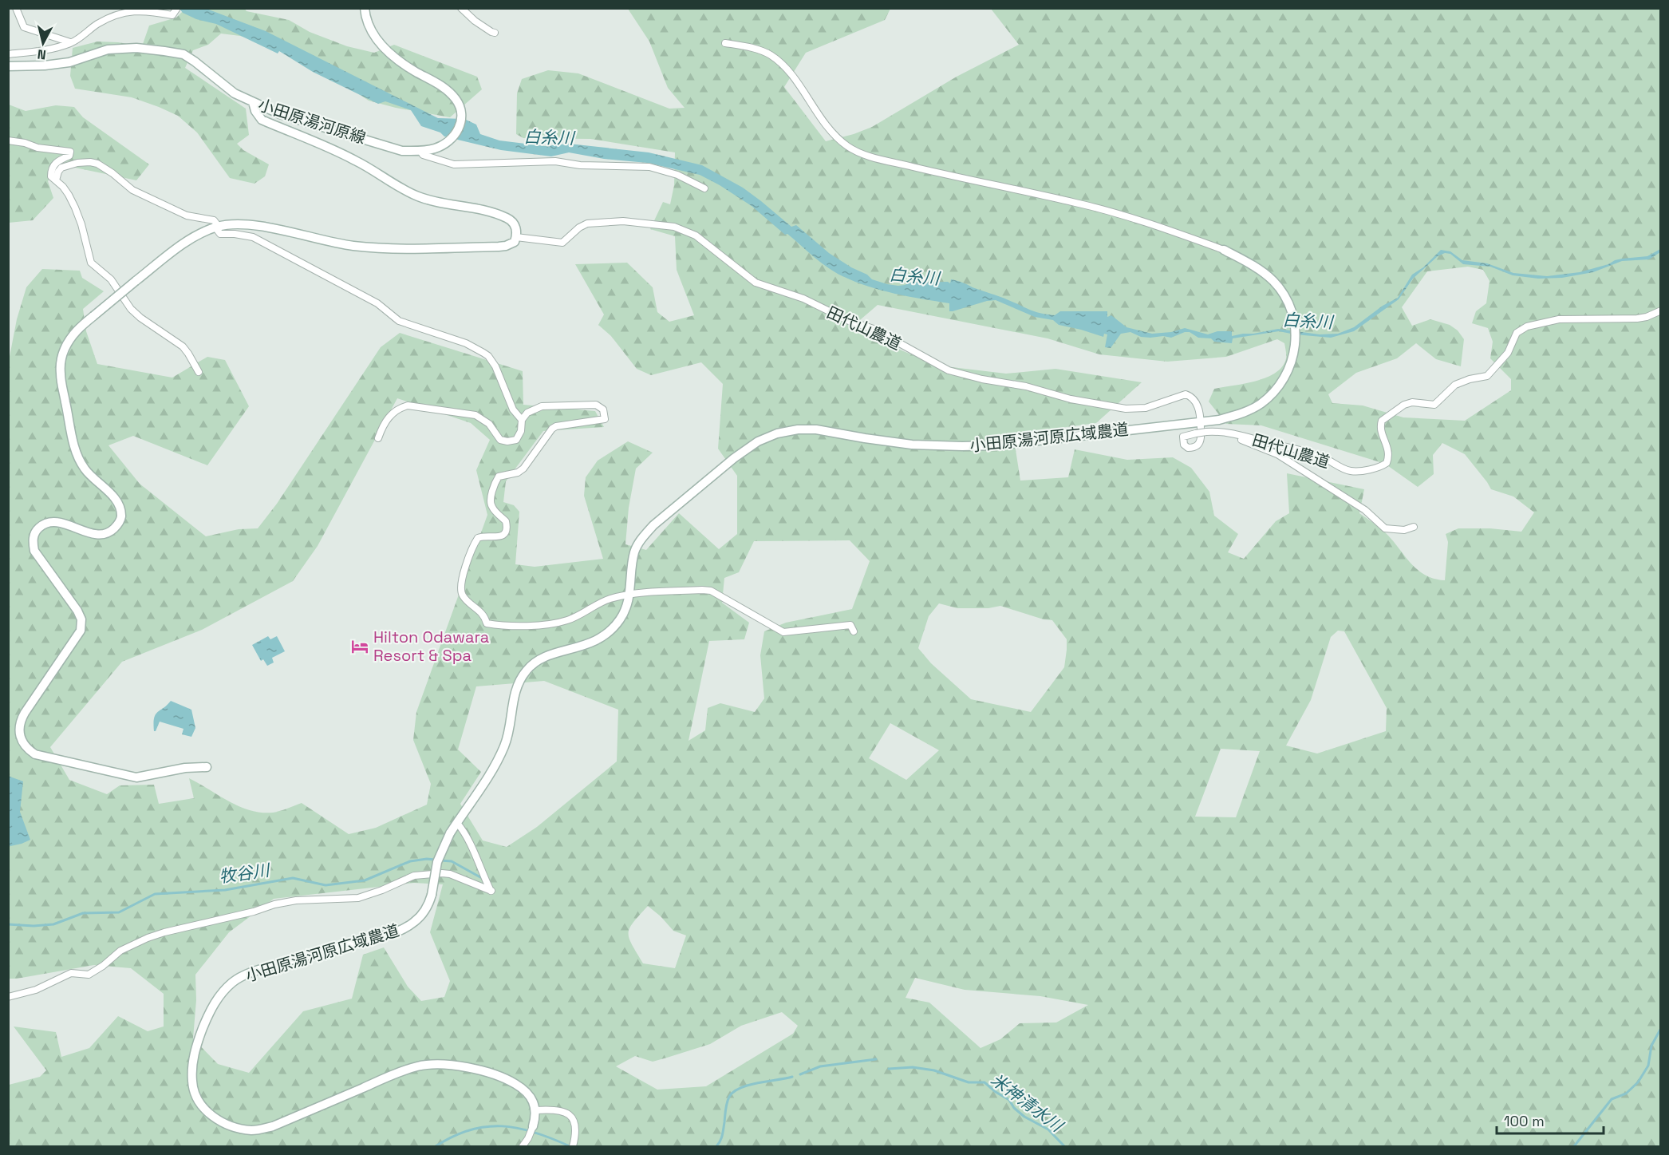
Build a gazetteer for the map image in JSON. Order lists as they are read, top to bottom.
{
  "streets": {
    "street": ["小田原湯河原線", "田代山農道", "小田原湯河原広域農道"]
  },
  "crossings": [
    ["田代山農道", "小田原湯河原広域農道"]
  ],
  "water": ["白糸川", "牧谷川", "米神清水川"],
  "places": {
    "hotel": ["Hilton Odawara Resort & Spa"]
  },
  "scale_bar": "100 m",
  "north": "bottom"
}
